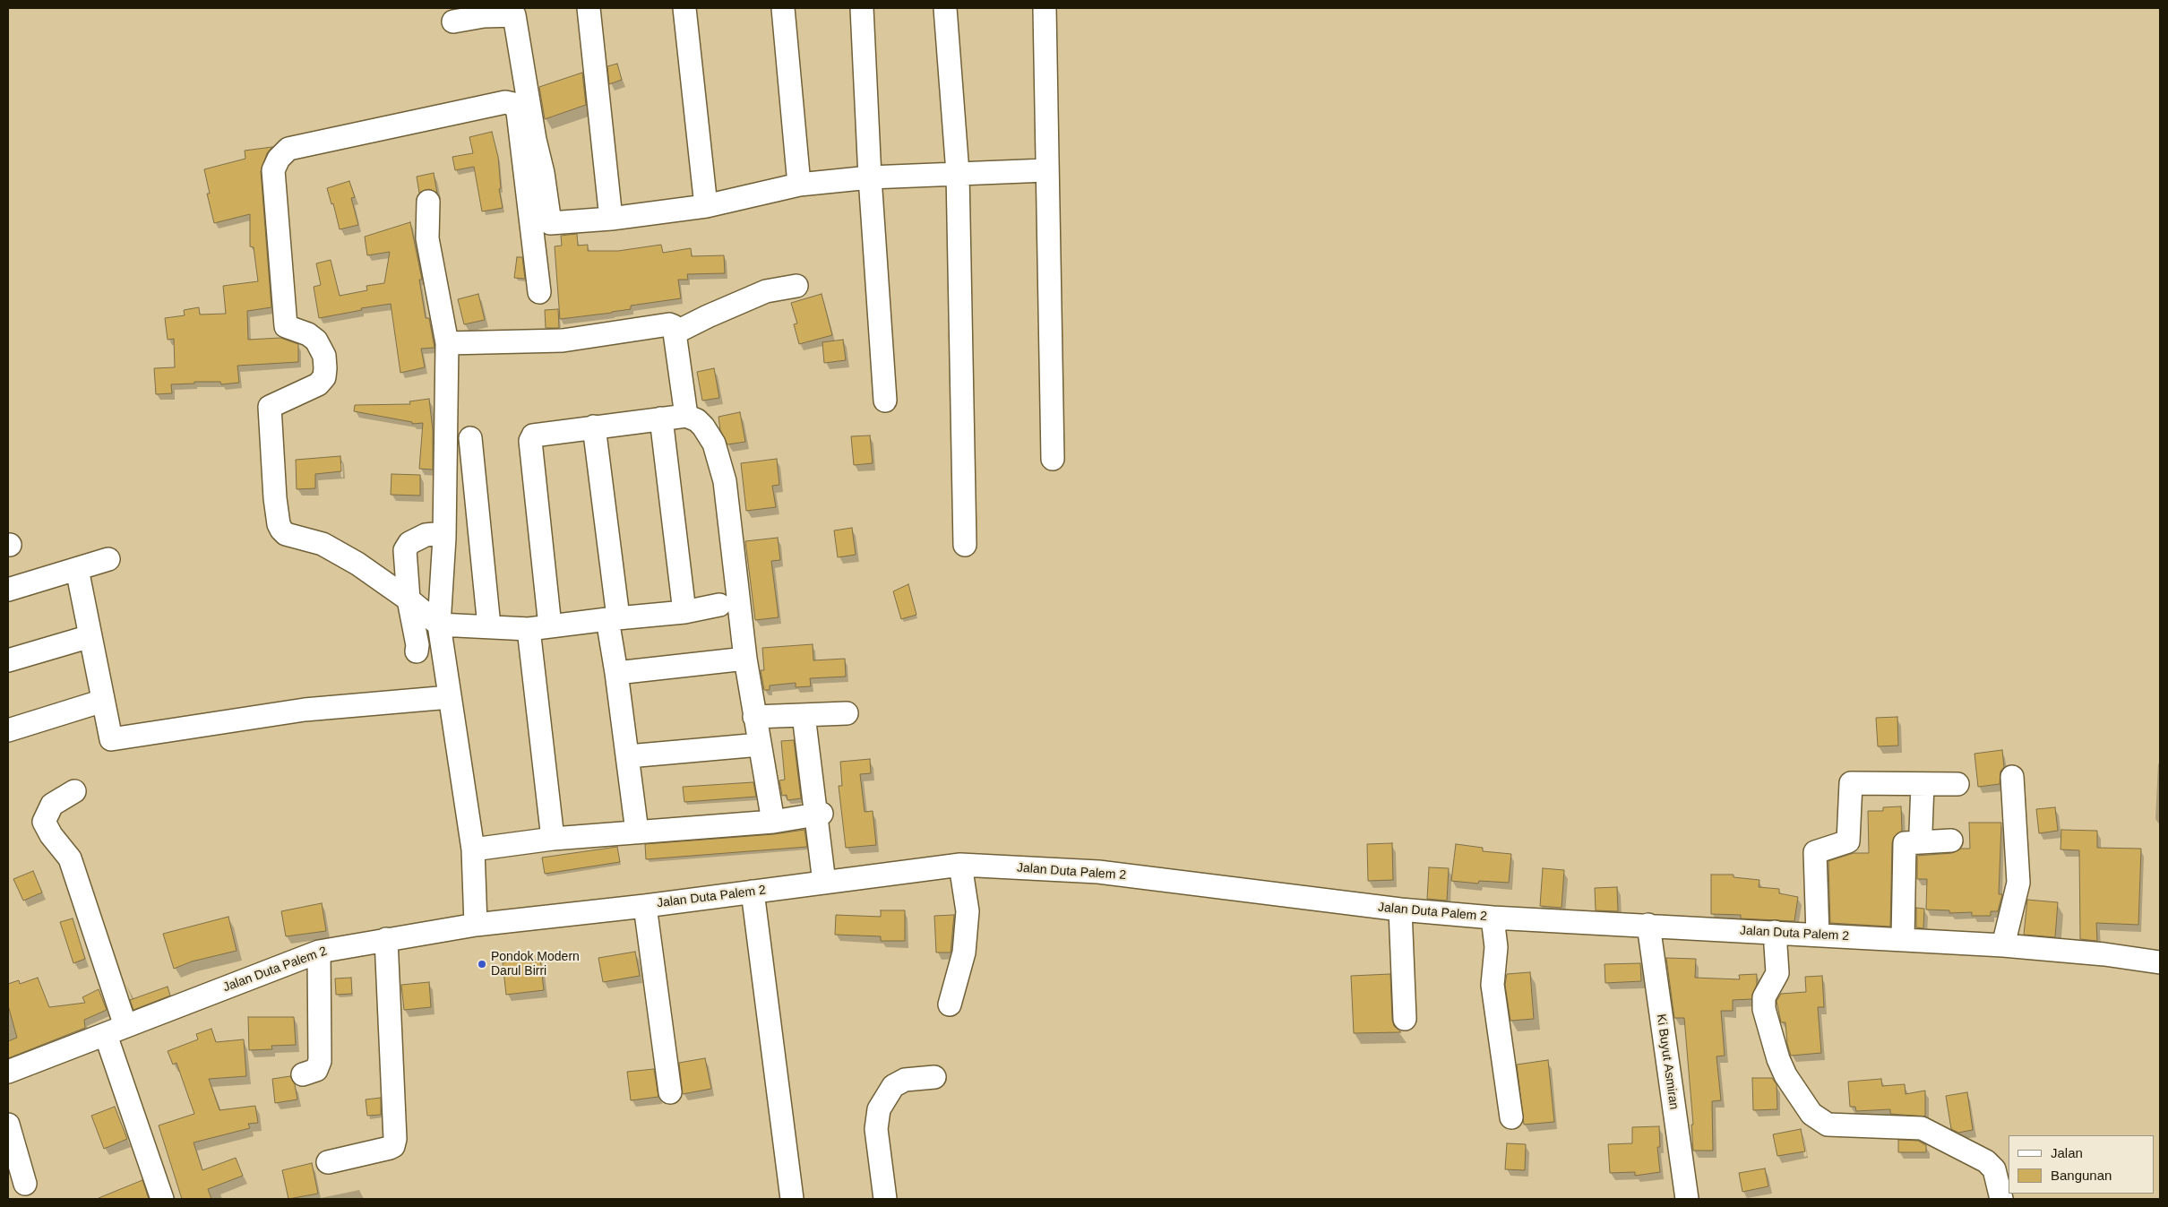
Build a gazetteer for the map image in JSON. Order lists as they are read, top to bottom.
{
  "streets": {
    "street": ["Jalan Duta Palem 2", "Ki Buyut Asmiran"]
  },
  "crossings": [
    ["Jalan Duta Palem 2", "Ki Buyut Asmiran"]
  ],
  "places": ["Pondok Modern Darul Birri"],
  "legend": ["Jalan", "Bangunan"]
}
